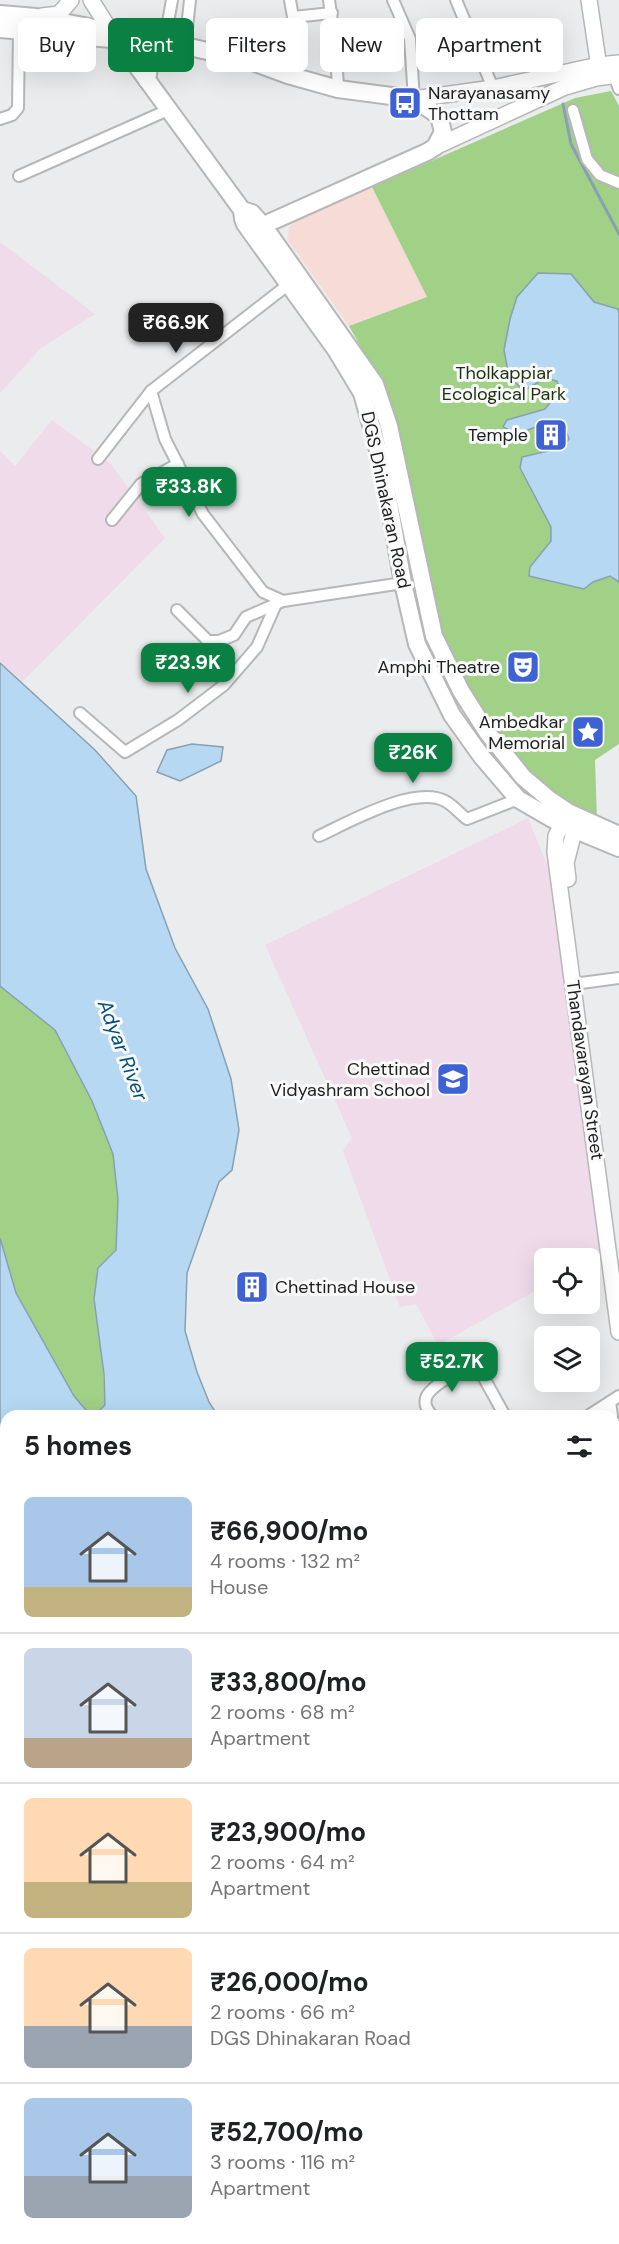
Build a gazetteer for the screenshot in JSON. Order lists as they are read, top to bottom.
{
  "streets": {
    "main road": ["DGS Dhinakaran Road"],
    "street": ["Thandavarayan Street"]
  },
  "crossings": [
    ["DGS Dhinakaran Road", "Thandavarayan Street"]
  ],
  "water": ["Adyar River"],
  "parks": ["Tholkappiar Ecological Park"],
  "places": {
    "bus stop": ["Narayanasamy Thottam"],
    "building": ["Temple", "Chettinad House"],
    "theatre": ["Amphi Theatre"],
    "place": ["Ambedkar Memorial"],
    "school or university": ["Chettinad Vidyashram School"]
  },
  "page": {
    "chip": [
      "Buy",
      "Rent",
      "Filters",
      "New",
      "Apartment"
    ],
    "price": [
      "₹66.9K",
      "₹33.8K",
      "₹23.9K",
      "₹26K",
      "₹52.7K"
    ],
    "heading": "5 homes",
    "list": [
      {
        "name": "₹66,900/mo",
        "note": "4 rooms · 132 m² · House"
      },
      {
        "name": "₹33,800/mo",
        "note": "2 rooms · 68 m² · Apartment"
      },
      {
        "name": "₹23,900/mo",
        "note": "2 rooms · 64 m² · Apartment"
      },
      {
        "name": "₹26,000/mo",
        "note": "2 rooms · 66 m² · DGS Dhinakaran Road"
      },
      {
        "name": "₹52,700/mo",
        "note": "3 rooms · 116 m² · Apartment"
      }
    ]
  }
}
